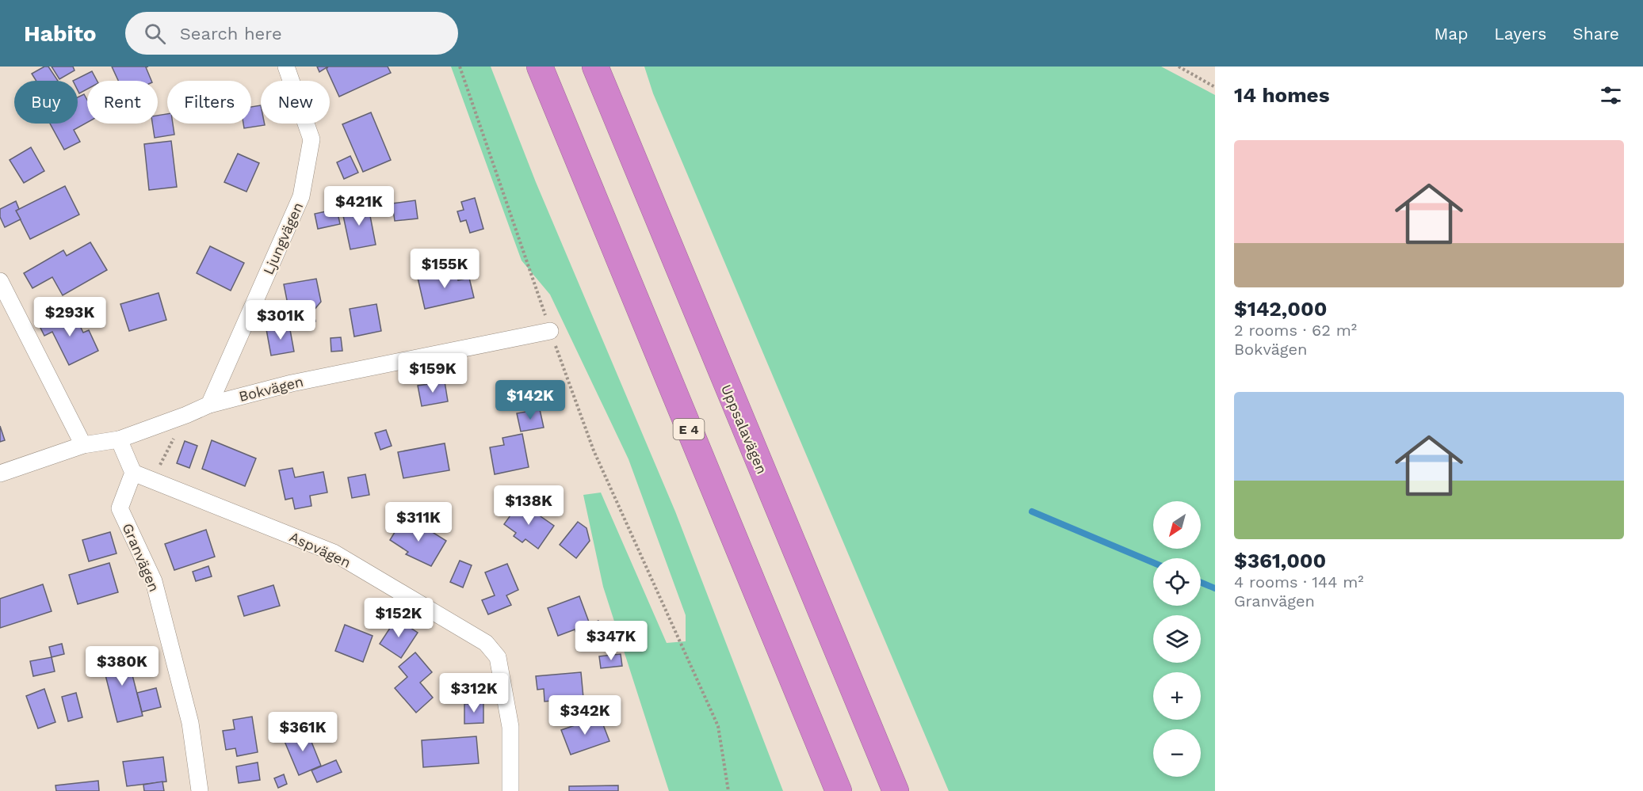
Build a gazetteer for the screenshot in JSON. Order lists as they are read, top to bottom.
{
  "streets": {
    "highway": ["E 4", "Uppsalavägen"],
    "street": [
      "Ljungvägen",
      "Bokvägen",
      "Aspvägen",
      "Granvägen"
    ]
  },
  "crossings": [
    ["Ljungvägen", "Bokvägen"],
    ["Aspvägen", "Granvägen"]
  ],
  "north": "bottom left",
  "page": {
    "header": "Habito",
    "search": "Search here",
    "nav": ["Map", "Layers", "Share"],
    "heading": "14 homes",
    "chip": [
      "Buy",
      "Rent",
      "Filters",
      "New"
    ],
    "list": [
      {
        "name": "$142,000",
        "note": "2 rooms · 62 m² · Bokvägen"
      },
      {
        "name": "$361,000",
        "note": "4 rooms · 144 m² · Granvägen"
      }
    ],
    "price": [
      "$421K",
      "$155K",
      "$293K",
      "$301K",
      "$159K",
      "$142K",
      "$138K",
      "$311K",
      "$152K",
      "$347K",
      "$380K",
      "$312K",
      "$342K",
      "$361K"
    ],
    "map_buttons": ["+", "−"]
  }
}
